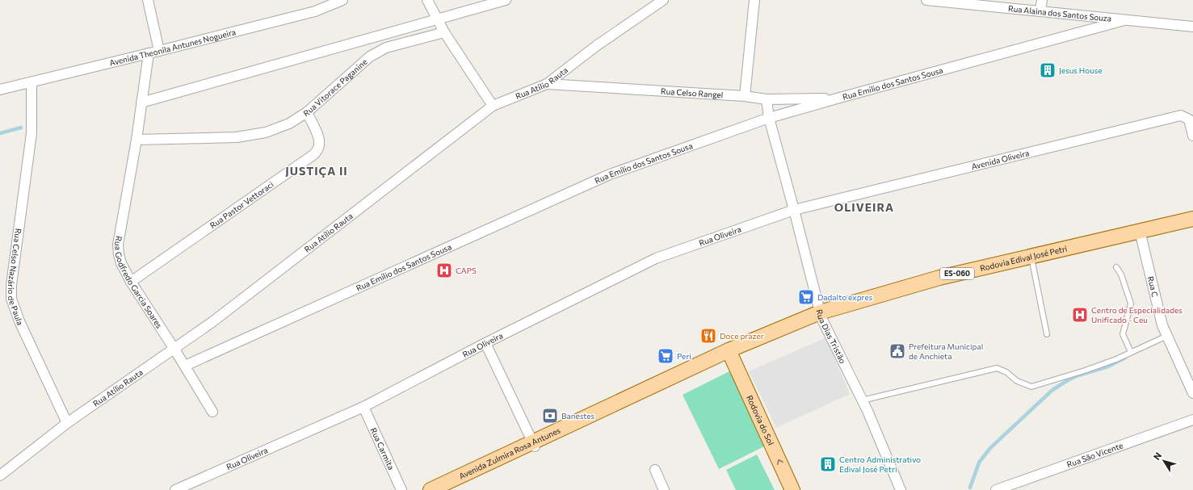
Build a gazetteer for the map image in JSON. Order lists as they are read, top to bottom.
{
  "streets": {
    "main road": [
      "Rodovia Edival José Petri",
      "ES-060",
      "Rodovia do Sol",
      "Avenida Zulmira Rosa Antunes"
    ],
    "street": [
      "Rua Alaina dos Santos Souza",
      "Avenida Theonila Antunes Nogueira",
      "Rua Atílio Rauta",
      "Rua Emílio dos Santos Sousa",
      "Rua Vitorace Paganine",
      "Rua Celso Rangel",
      "Avenida Oliveira",
      "Rua Pastor Vettoraci",
      "Rua Oliveira",
      "Rua Celso Nazário de Paula",
      "Rua Godfredo Garcia Soares",
      "Rua C",
      "Rua Dias Tristão",
      "Rua Carmita",
      "Rua São Vicente"
    ]
  },
  "crossings": [
    ["Rua Alaina dos Santos Souza", "Rua Emílio dos Santos Sousa"],
    ["Avenida Theonila Antunes Nogueira", "Rua Celso Nazário de Paula"],
    ["Avenida Theonila Antunes Nogueira", "Rua Godfredo Garcia Soares"],
    ["Rua Atílio Rauta", "Rua Celso Rangel"],
    ["Rua Atílio Rauta", "Rua Celso Nazário de Paula"],
    ["Rua Atílio Rauta", "Rua Godfredo Garcia Soares"],
    ["Rua Emílio dos Santos Sousa", "Rua Celso Rangel"],
    ["Rua Emílio dos Santos Sousa", "Rua Godfredo Garcia Soares"],
    ["Rua Emílio dos Santos Sousa", "Rua Dias Tristão"],
    ["Rua Vitorace Paganine", "Rua Pastor Vettoraci"],
    ["Rua Vitorace Paganine", "Rua Godfredo Garcia Soares"],
    ["Rua Celso Rangel", "Rua Dias Tristão"],
    ["Avenida Oliveira", "Rua Oliveira"],
    ["Avenida Oliveira", "Rua Dias Tristão"],
    ["Rua Pastor Vettoraci", "Rua Godfredo Garcia Soares"],
    ["Rua Oliveira", "Rua Dias Tristão"],
    ["Rua Oliveira", "Rua Carmita"],
    ["Rodovia Edival José Petri", "Rua C"],
    ["Rodovia Edival José Petri", "Rua Dias Tristão"],
    ["Rodovia Edival José Petri", "Rodovia do Sol"],
    ["Rodovia Edival José Petri", "Avenida Zulmira Rosa Antunes"],
    ["Rodovia do Sol", "Avenida Zulmira Rosa Antunes"]
  ],
  "one_way": ["Rodovia do Sol"],
  "districts": ["JUSTIÇA II", "OLIVEIRA"],
  "places": {
    "building": ["Jesus House", "Centro Administrativo Edival José Petri"],
    "hospital": ["CAPS", "Centro de Especialidades Unificado - Ceu"],
    "supermarket": ["Dadalto expres", "Peri"],
    "restaurant": ["Doce prazer"],
    "public building": ["Prefeitura Municipal de Anchieta"],
    "bank": ["Banestes"]
  },
  "north": "top left"
}
